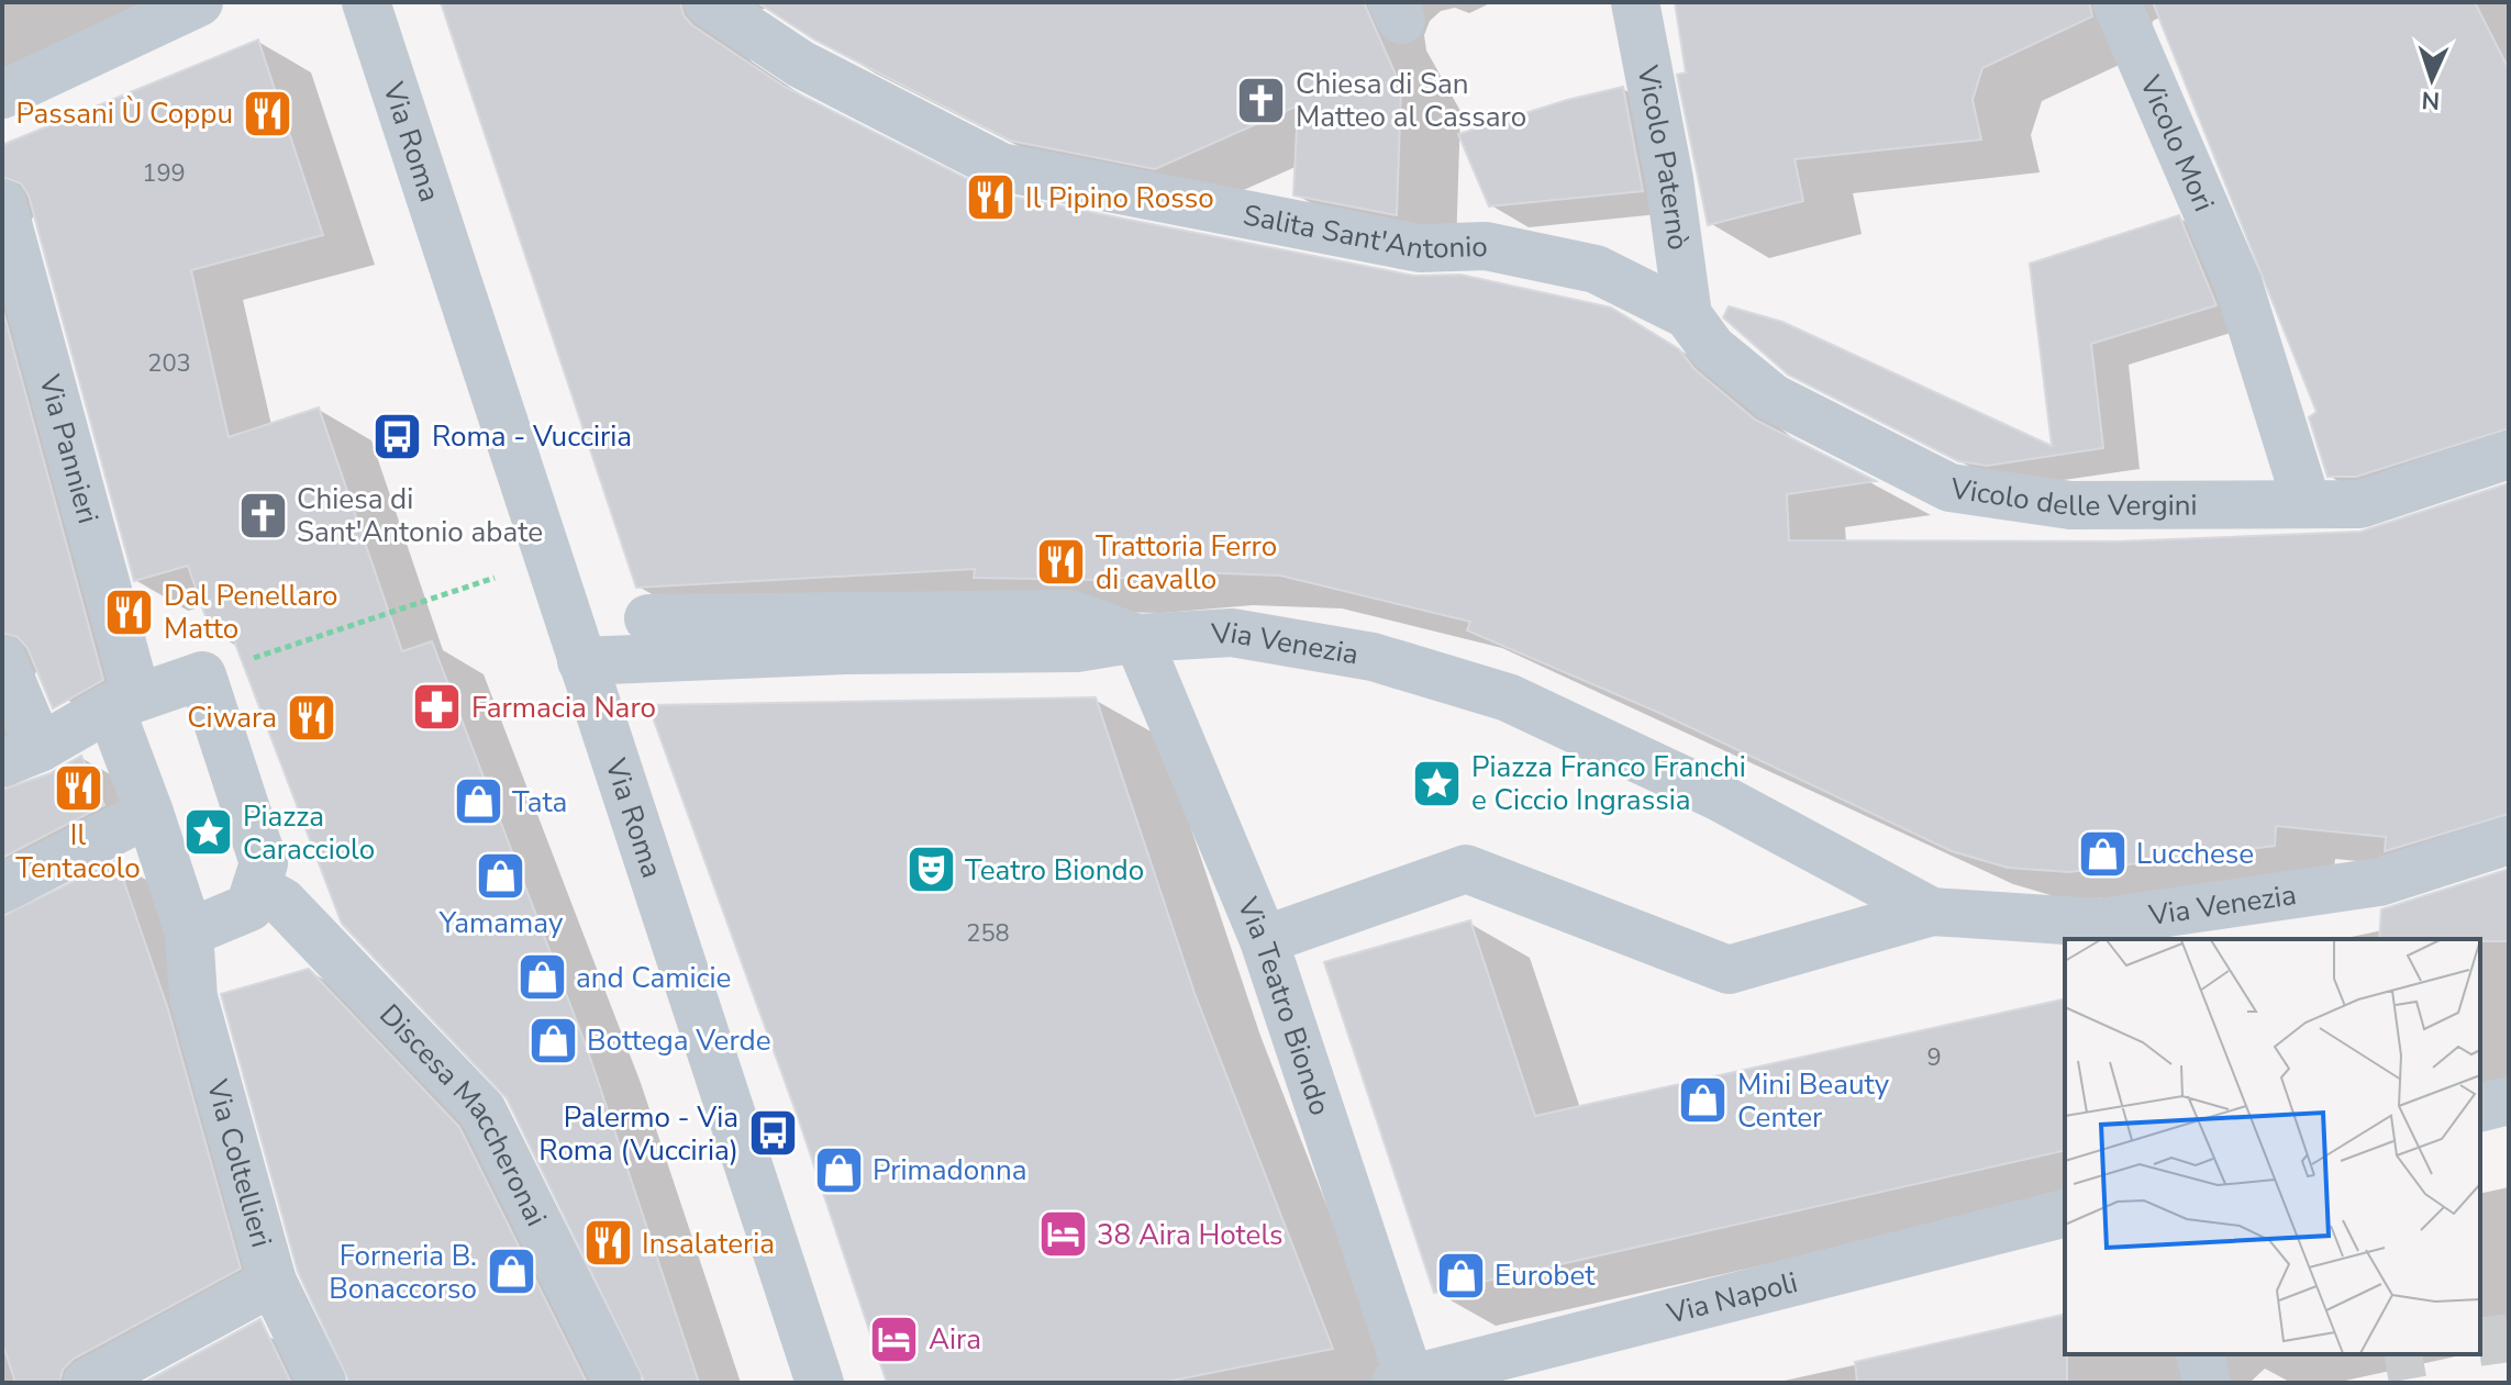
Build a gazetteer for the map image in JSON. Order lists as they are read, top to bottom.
{
  "streets": {
    "street": [
      "Via Roma",
      "Vicolo Mori",
      "Vicolo Paternò",
      "Salita Sant'Antonio",
      "Via Pannieri",
      "Vicolo delle Vergini",
      "Via Venezia",
      "Via Teatro Biondo",
      "Discesa Maccheronai",
      "Via Coltellieri",
      "Via Napoli"
    ]
  },
  "crossings": [
    ["Via Roma", "Via Venezia"],
    ["Vicolo Mori", "Vicolo delle Vergini"],
    ["Vicolo Paternò", "Salita Sant'Antonio"],
    ["Vicolo Paternò", "Vicolo delle Vergini"],
    ["Salita Sant'Antonio", "Vicolo delle Vergini"],
    ["Via Venezia", "Via Teatro Biondo"],
    ["Via Teatro Biondo", "Via Napoli"]
  ],
  "places": {
    "church": ["Chiesa di San Matteo al Cassaro", "Chiesa di Sant'Antonio abate"],
    "restaurant": [
      "Passani Ù Coppu",
      "Il Pipino Rosso",
      "Trattoria Ferro di cavallo",
      "Dal Penellaro Matto",
      "Ciwara",
      "Il Tentacolo",
      "Insalateria"
    ],
    "bus stop": ["Roma - Vucciria", "Palermo - Via Roma (Vucciria)"],
    "pharmacy": ["Farmacia Naro"],
    "place": ["Piazza Franco Franchi e Ciccio Ingrassia", "Piazza Caracciolo"],
    "shop": [
      "Tata",
      "Lucchese",
      "Yamamay",
      "and Camicie",
      "Bottega Verde",
      "Mini Beauty Center",
      "Primadonna",
      "Forneria B. Bonaccorso",
      "Eurobet"
    ],
    "theatre": ["Teatro Biondo"],
    "hotel": ["38 Aira Hotels", "Aira"]
  },
  "house_numbers": [
    "199",
    "203",
    "258",
    "9"
  ],
  "north": "bottom"
}
